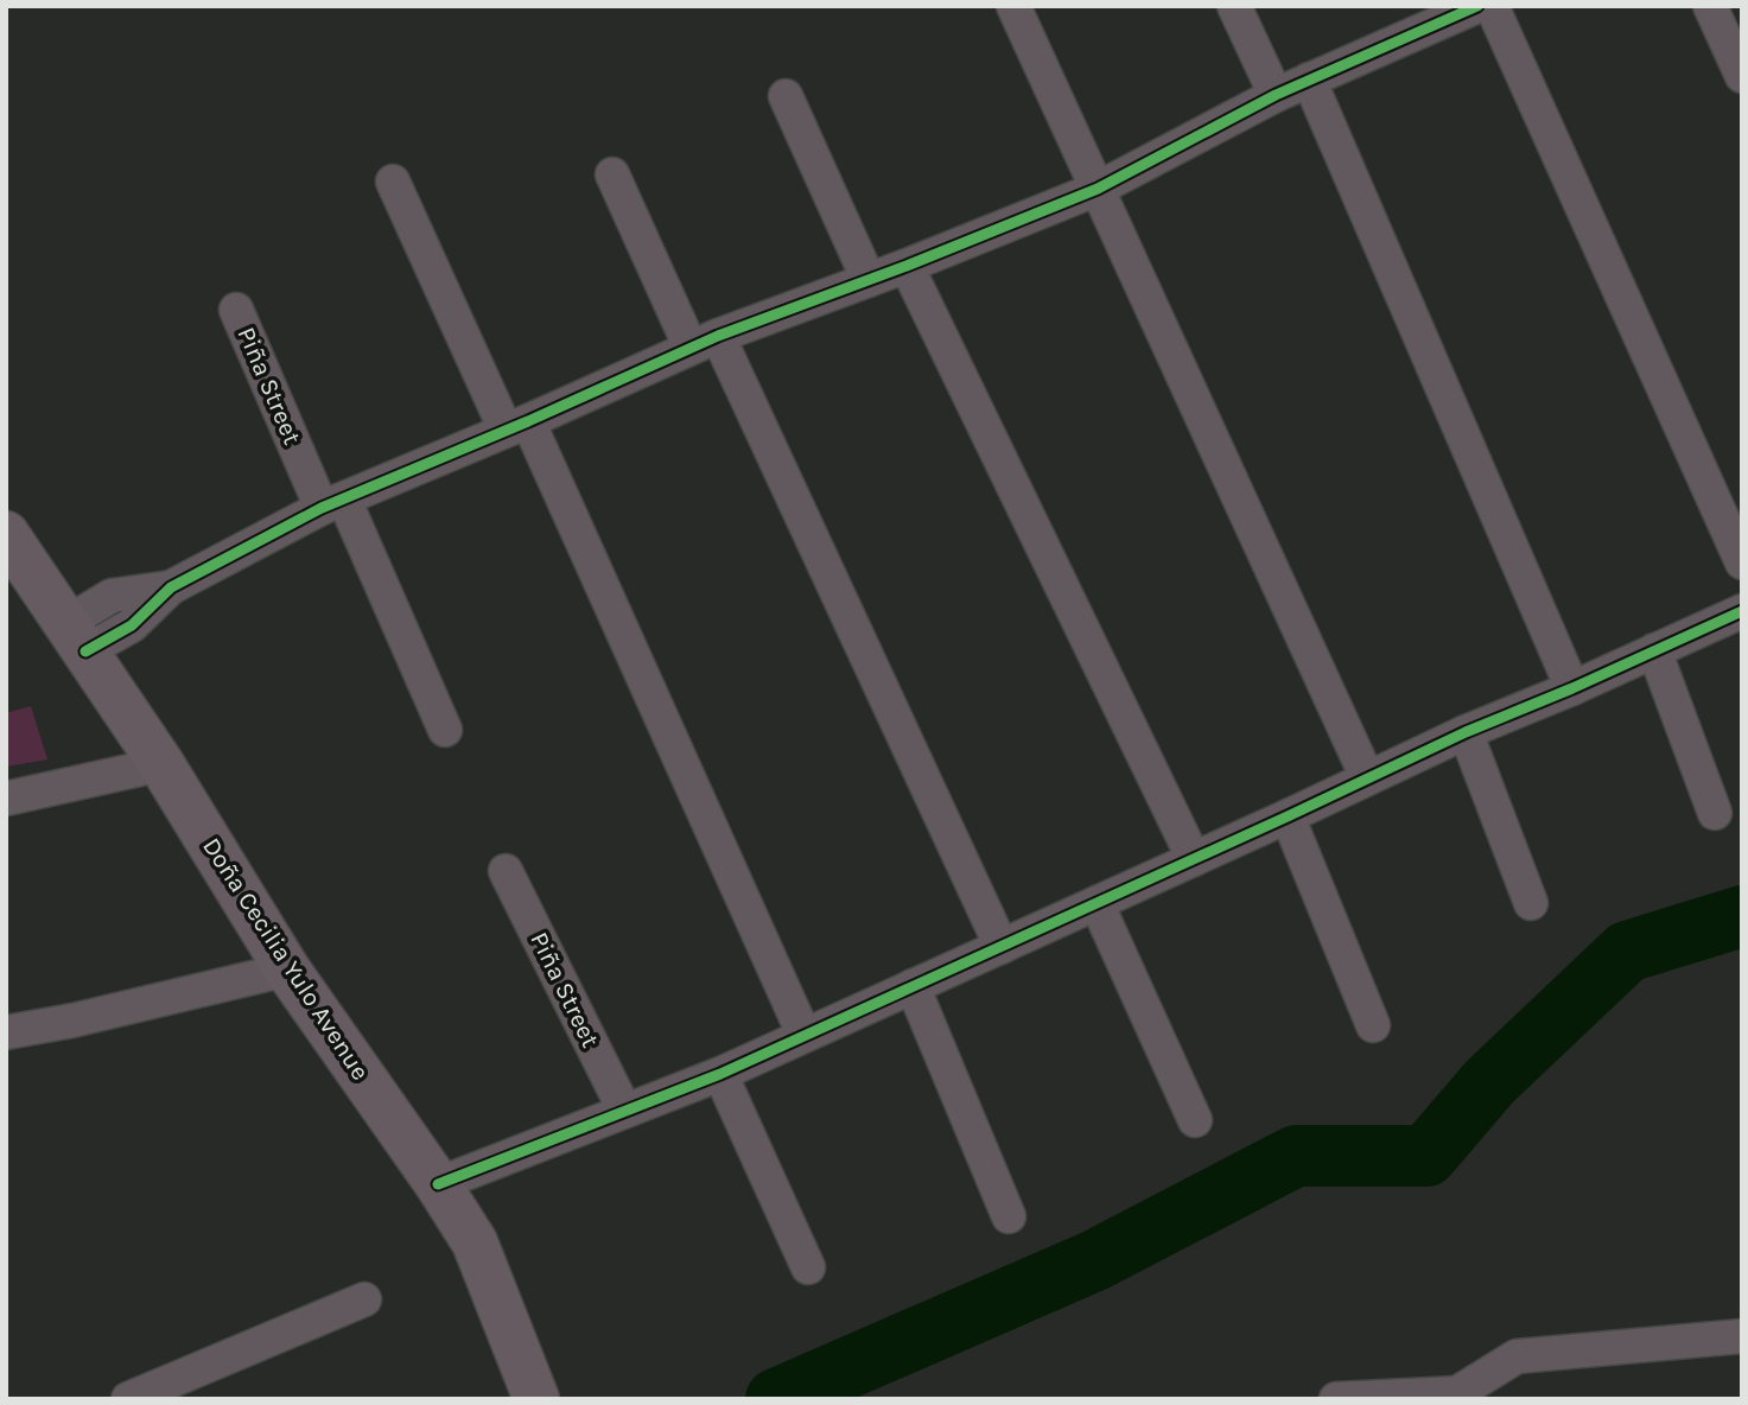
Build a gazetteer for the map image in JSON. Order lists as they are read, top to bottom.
{
  "streets": {
    "main road": ["Doña Cecilia Yulo Avenue"],
    "street": ["Piña Street"]
  }
}
